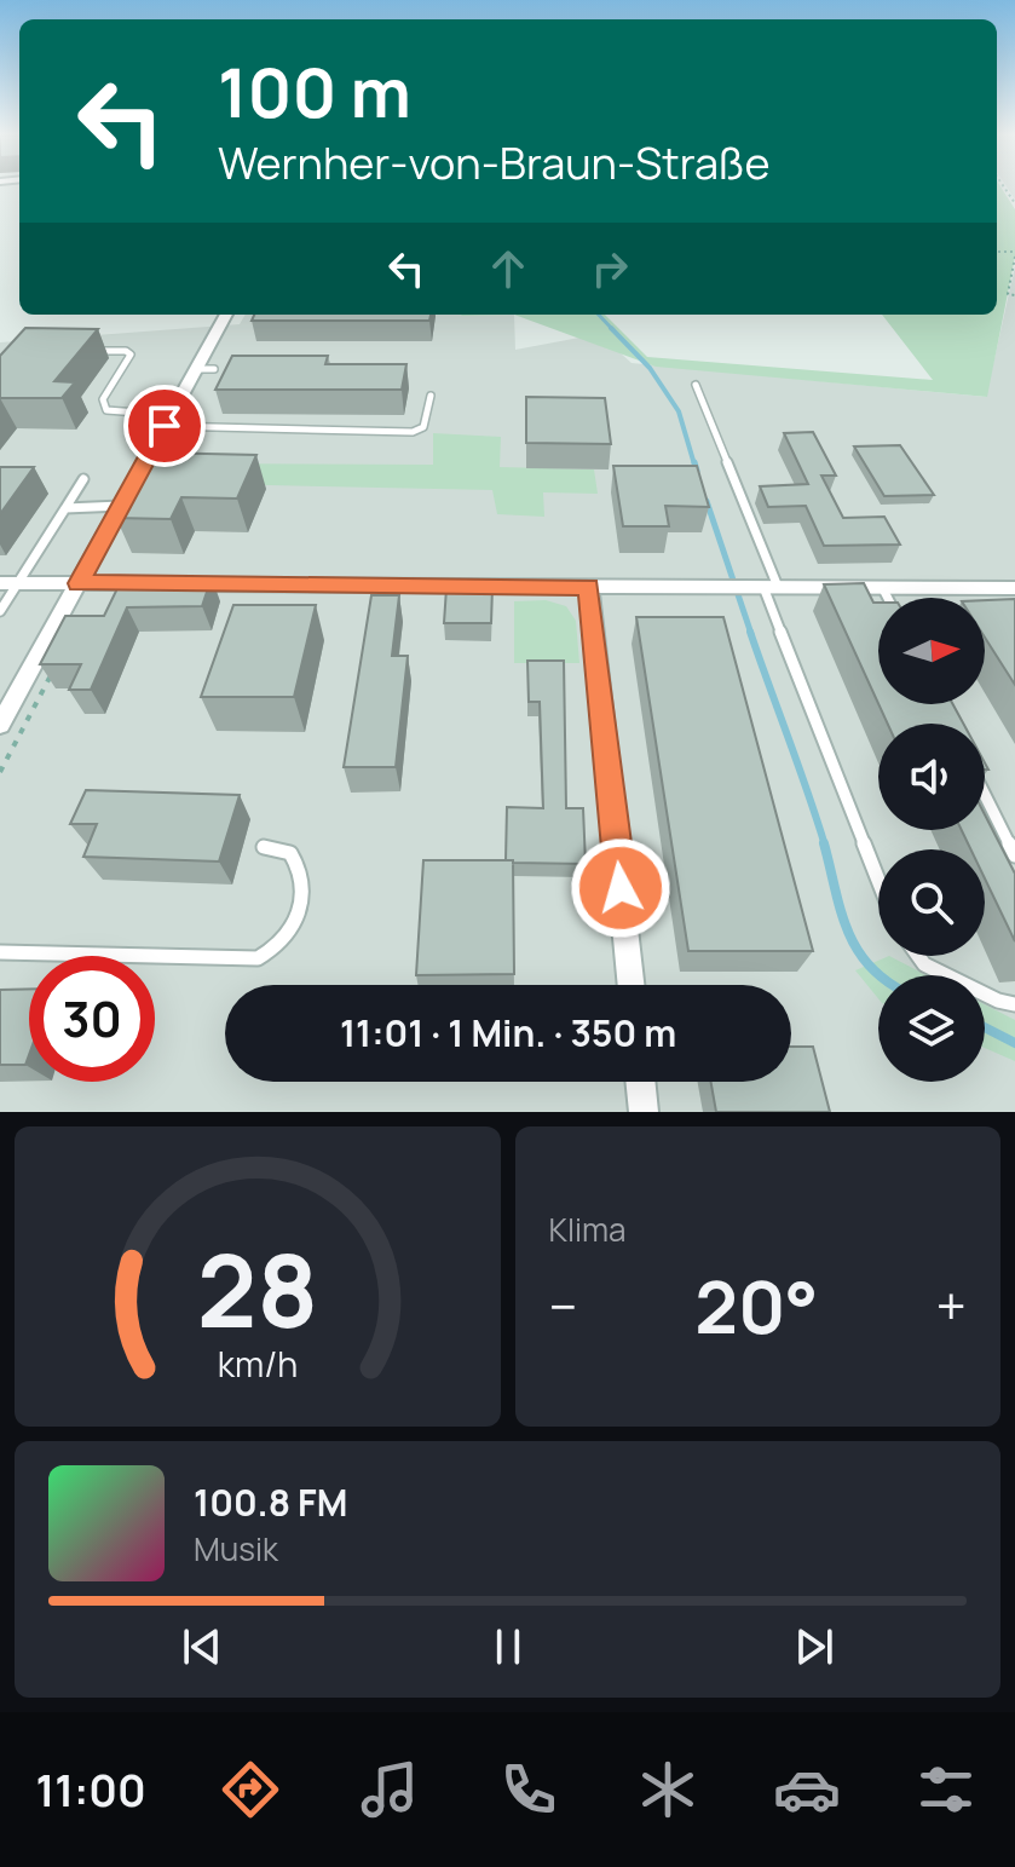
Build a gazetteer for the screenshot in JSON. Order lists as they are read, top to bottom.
{
  "north": "right",
  "page": {
    "turn": ["100 m", "Wernher-von-Braun-Straße"],
    "limit": "30",
    "trip": "11:01 · 1 Min. · 350 m",
    "tile": "Klima",
    "heat": ["−", "20°", "+"],
    "song": ["100.8 FM", "Musik"],
    "tabs": "11:00",
    "gauge": ["28", "km/h"]
  }
}
